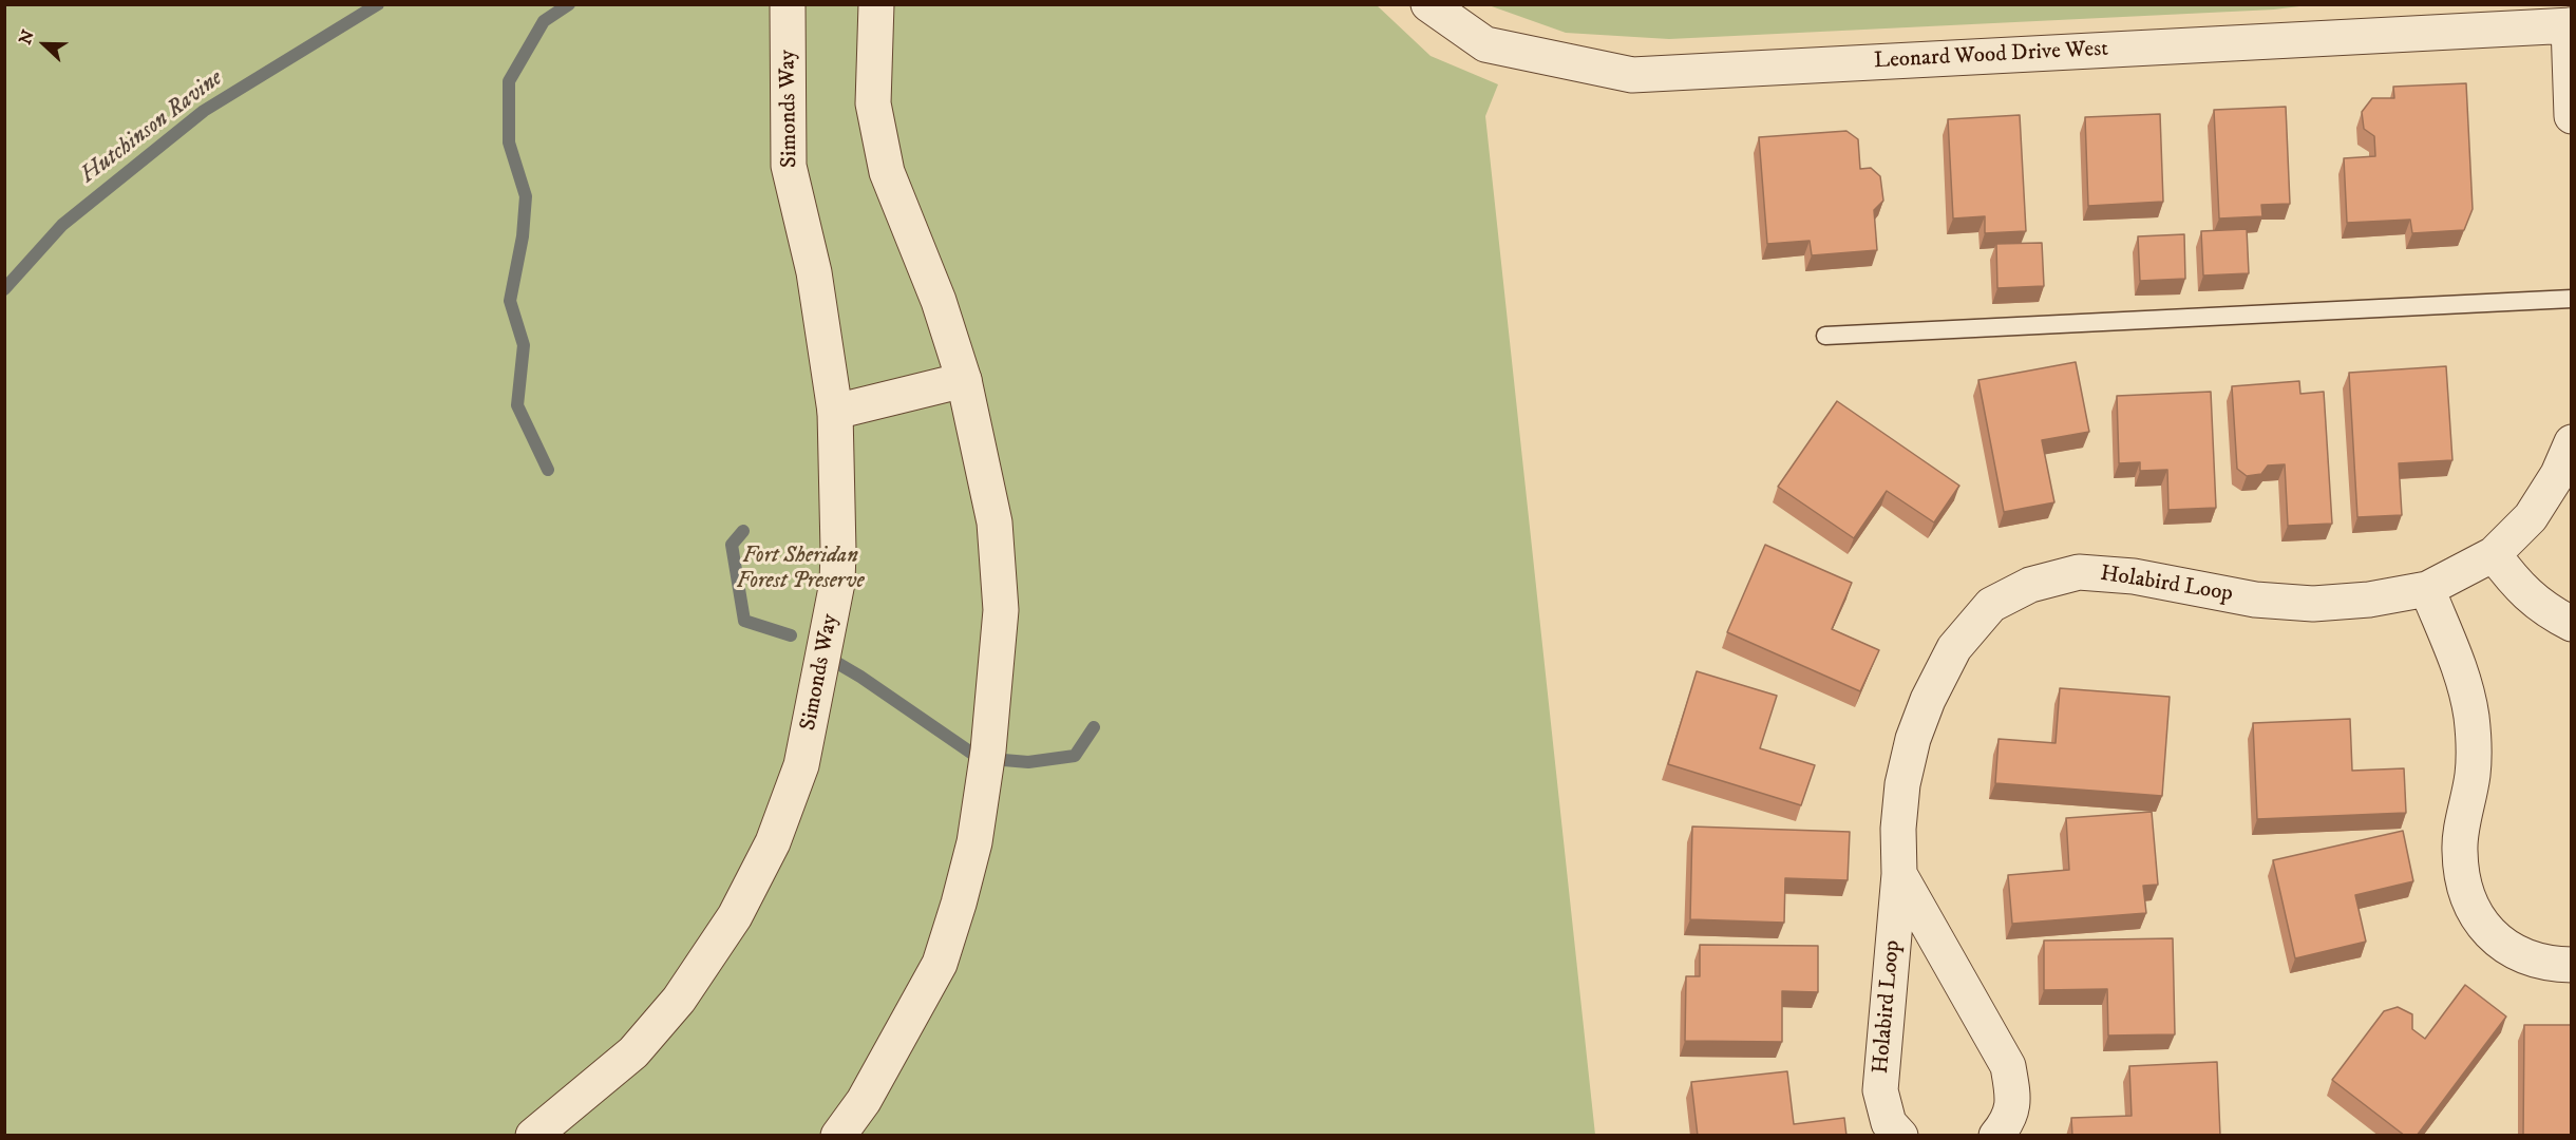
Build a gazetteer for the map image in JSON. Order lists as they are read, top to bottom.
{
  "streets": {
    "street": ["Leonard Wood Drive West", "Simonds Way", "Holabird Loop"]
  },
  "water": ["Hutchinson Ravine"],
  "parks": ["Fort Sheridan Forest Preserve"],
  "north": "left"
}
